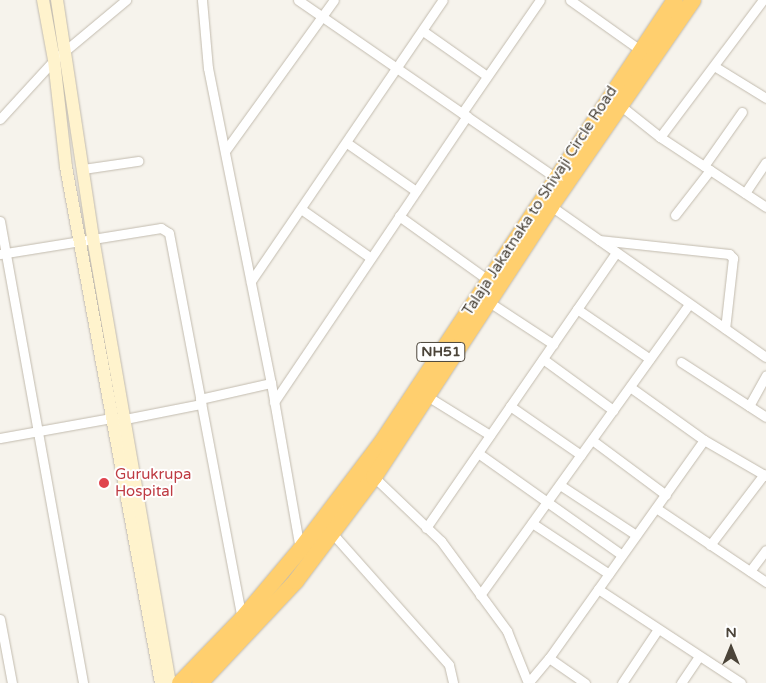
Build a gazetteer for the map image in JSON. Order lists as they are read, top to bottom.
{
  "streets": {
    "highway": ["Talaja Jakatnaka to Shivaji Circle Road", "NH51"]
  },
  "places": ["Gurukrupa Hospital"],
  "north": "top"
}
